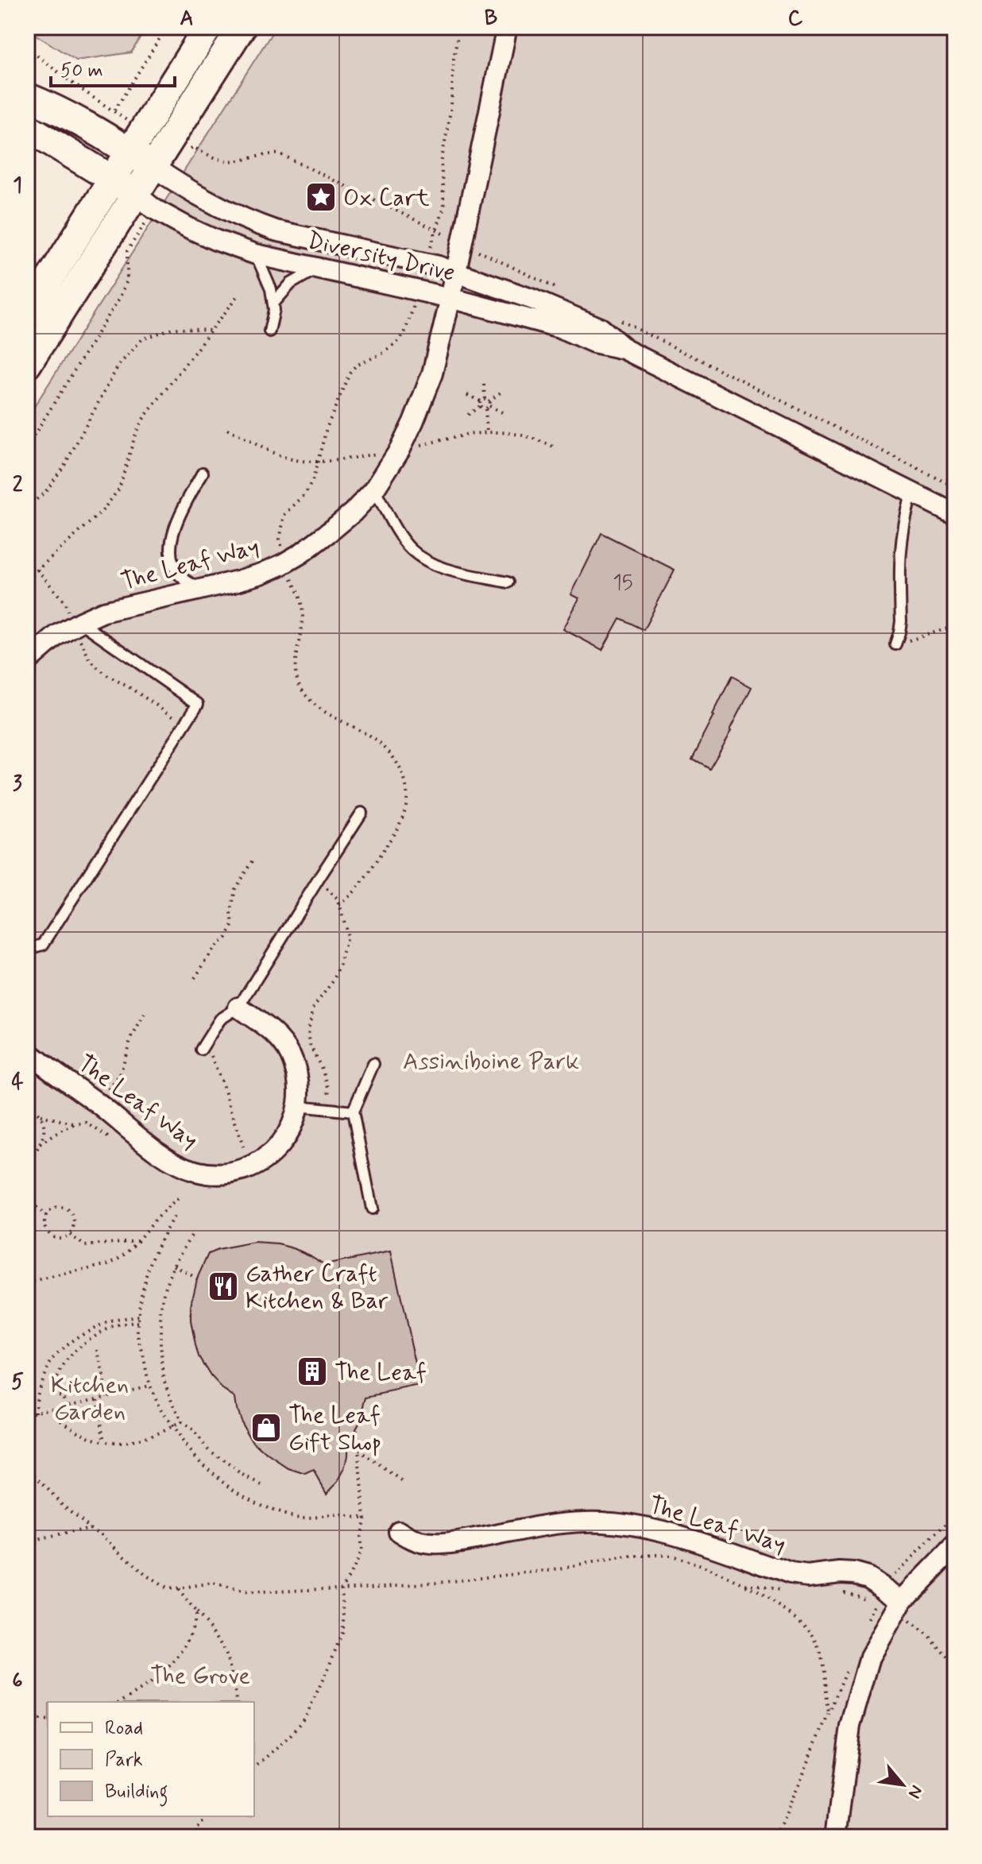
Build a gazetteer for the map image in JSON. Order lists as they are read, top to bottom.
{
  "streets": {
    "street": ["Diversity Drive", "The Leaf Way"]
  },
  "crossings": [
    ["Diversity Drive", "The Leaf Way"]
  ],
  "parks": ["Assiniboine Park", "Kitchen Garden", "The Grove"],
  "places": {
    "place": ["Ox Cart"],
    "restaurant": ["Gather Craft Kitchen & Bar"],
    "building": ["The Leaf"],
    "shop": ["The Leaf Gift Shop"]
  },
  "house_numbers": ["15"],
  "legend": ["Road", "Park", "Building"],
  "scale_bar": "50 m",
  "north": "bottom right",
  "grid": {
    "columns": ["A", "B", "C"],
    "rows": [
      "1",
      "2",
      "3",
      "4",
      "5",
      "6"
    ]
  }
}
